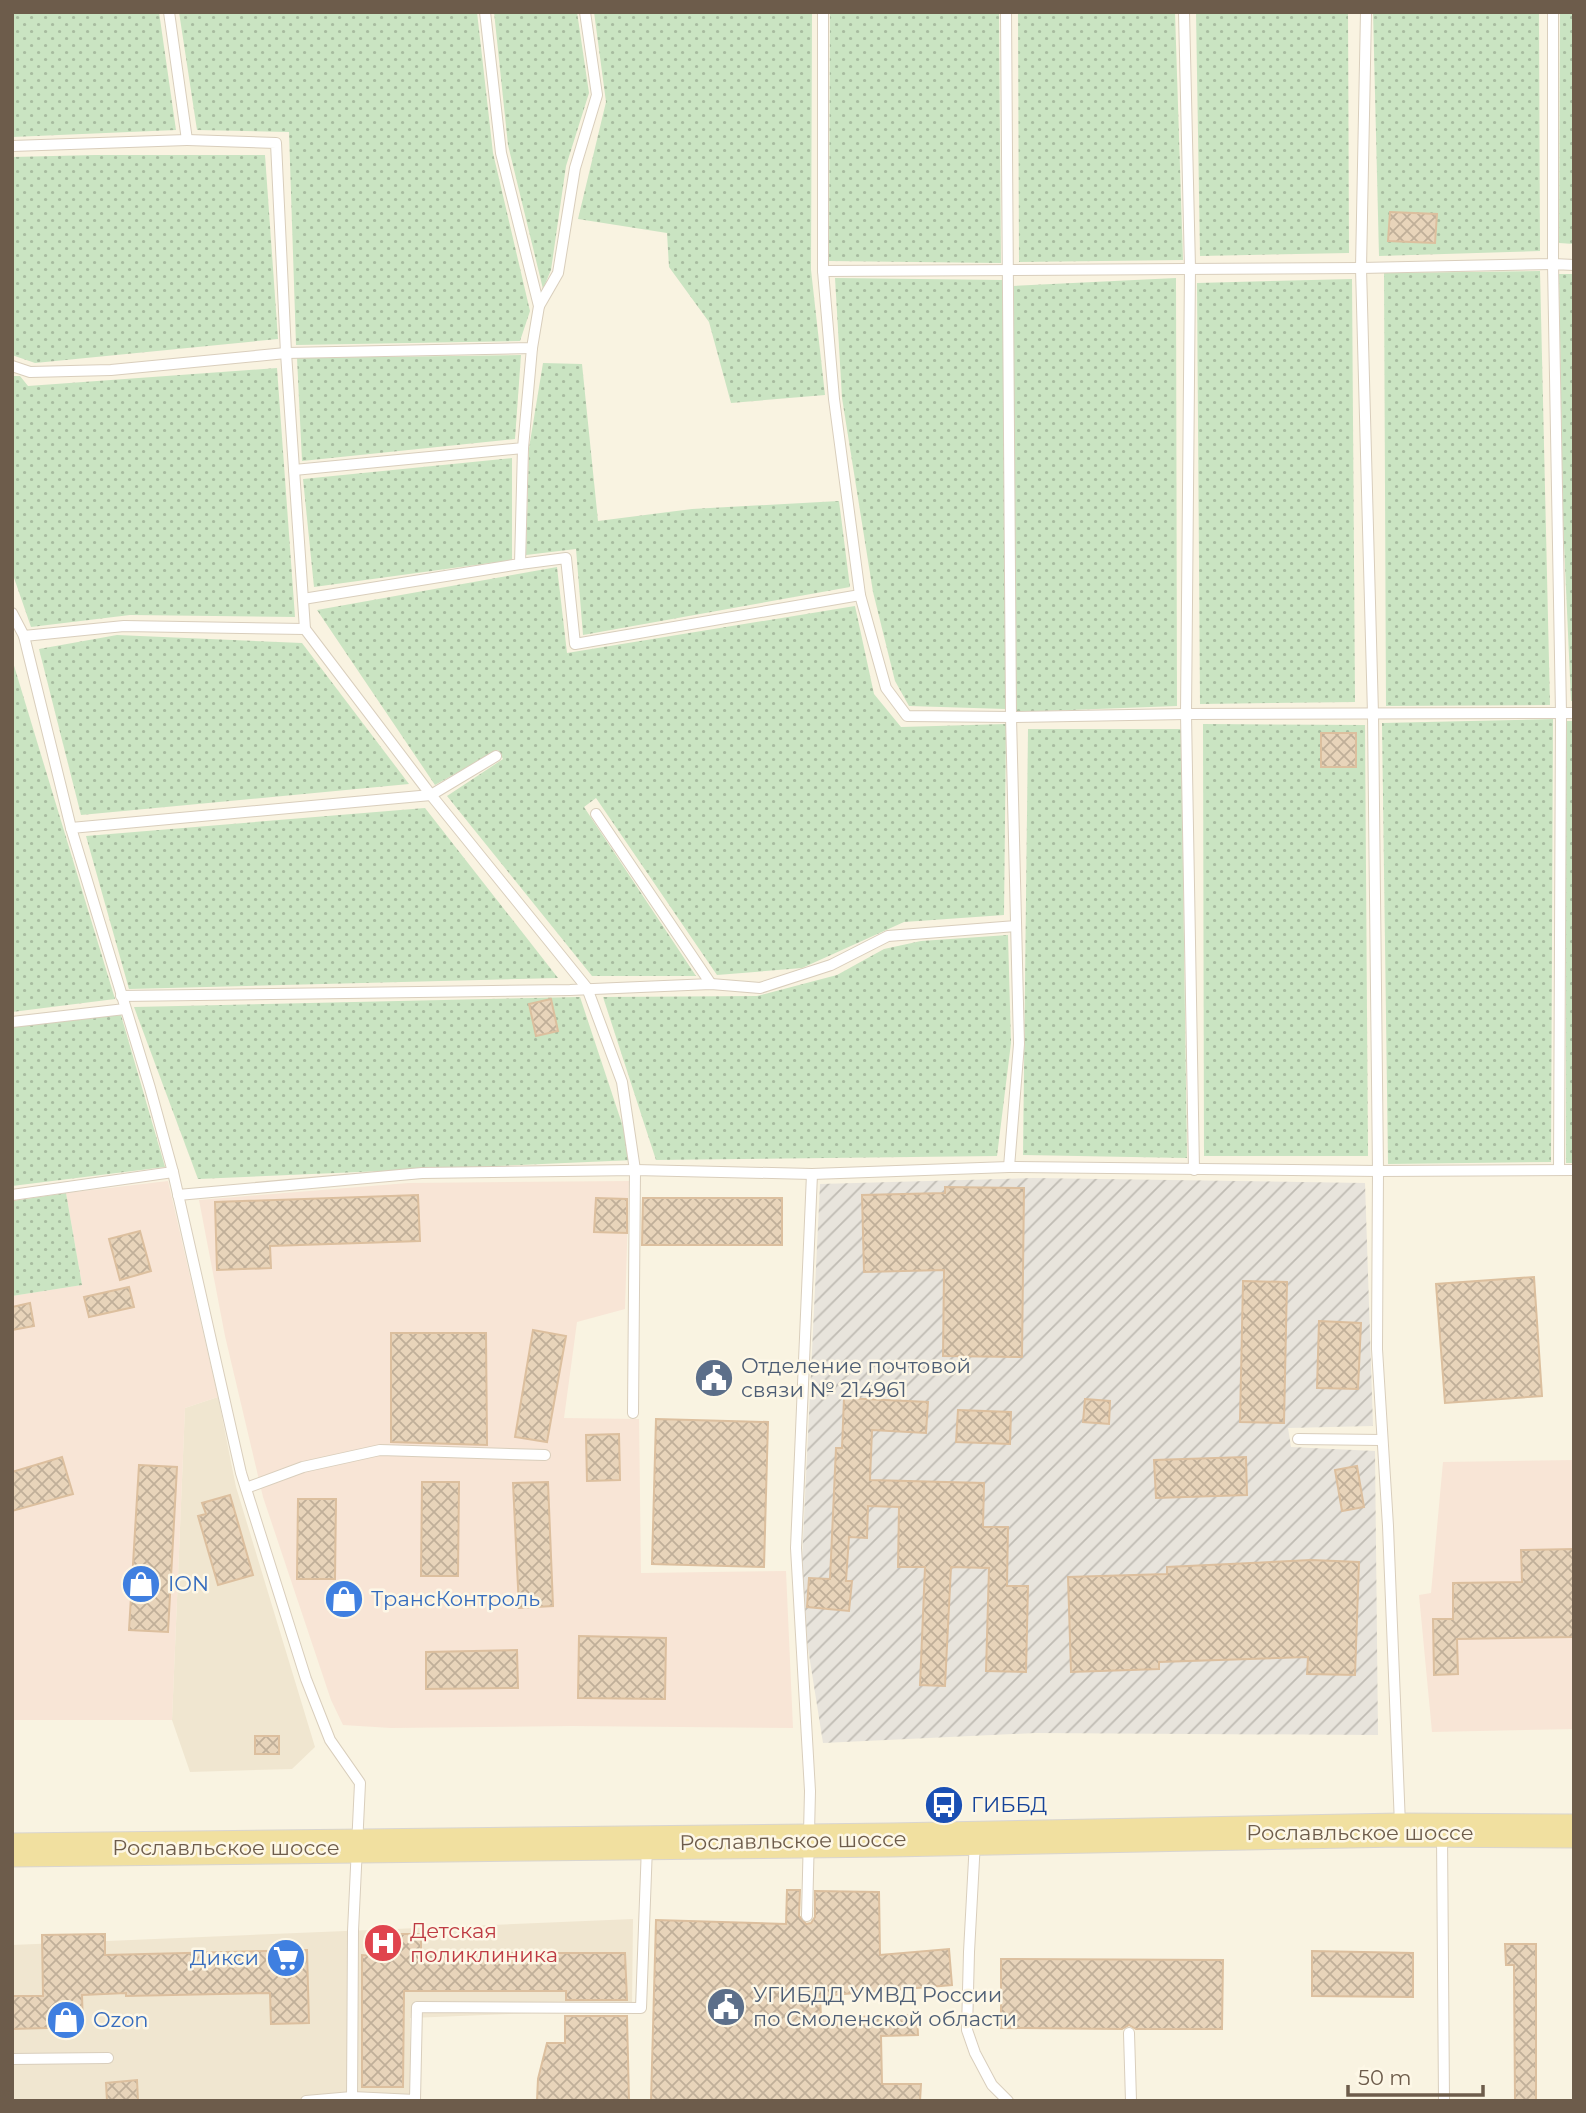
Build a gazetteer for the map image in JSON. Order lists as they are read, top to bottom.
{
  "streets": {
    "main road": ["Рославльское шоссе"]
  },
  "places": {
    "public building": ["Отделение почтовой связи № 214961", "УГИБДД УМВД России по Смоленской области"],
    "shop": ["ION", "ТрансКонтроль", "Ozon"],
    "bus stop": ["ГИББД"],
    "hospital": ["Детская поликлиника"],
    "supermarket": ["Дикси"]
  },
  "scale_bar": "50 m"
}
